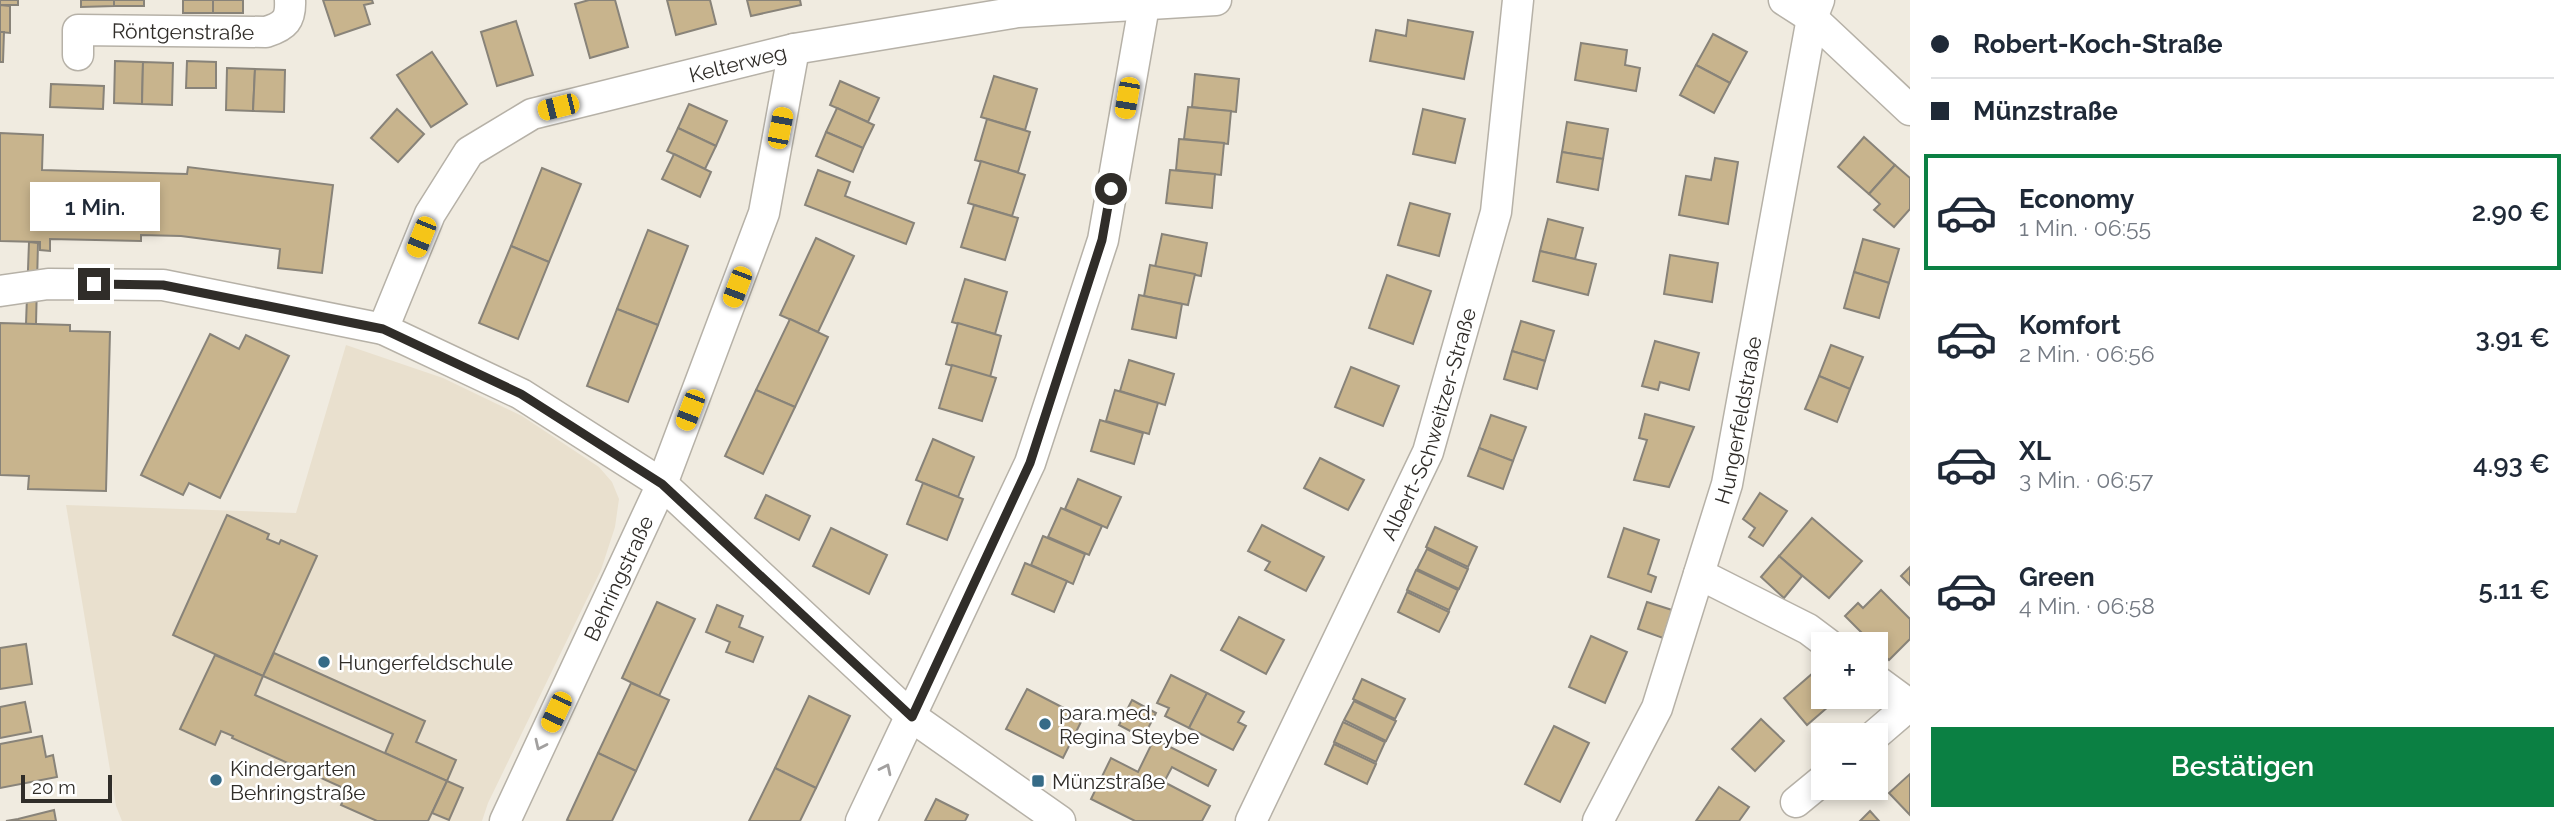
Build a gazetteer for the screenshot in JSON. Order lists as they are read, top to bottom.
{
  "streets": {
    "street": [
      "Röntgenstraße",
      "Kelterweg",
      "Hungerfeldstraße",
      "Albert-Schweitzer-Straße",
      "Behringstraße"
    ]
  },
  "crossings": [
    ["Kelterweg", "Behringstraße"]
  ],
  "one_way": ["Behringstraße"],
  "places": {
    "other": ["Hungerfeldschule", "para.med. Regina Steybe", "Kindergarten Behringstraße"],
    "transit": ["Münzstraße"]
  },
  "scale_bar": "20 m",
  "page": {
    "banner": ["Robert-Koch-Straße", "Münzstraße"],
    "list": [
      {
        "name": "Economy",
        "note": "1 Min. · 06:55",
        "value": "2.90 €"
      },
      {
        "name": "Komfort",
        "note": "2 Min. · 06:56",
        "value": "3.91 €"
      },
      {
        "name": "XL",
        "note": "3 Min. · 06:57",
        "value": "4.93 €"
      },
      {
        "name": "Green",
        "note": "4 Min. · 06:58",
        "value": "5.11 €"
      }
    ],
    "bubble": "1 Min.",
    "map_buttons": ["+", "−"],
    "buttons": "Bestätigen",
    "scale": "20 m"
  }
}
